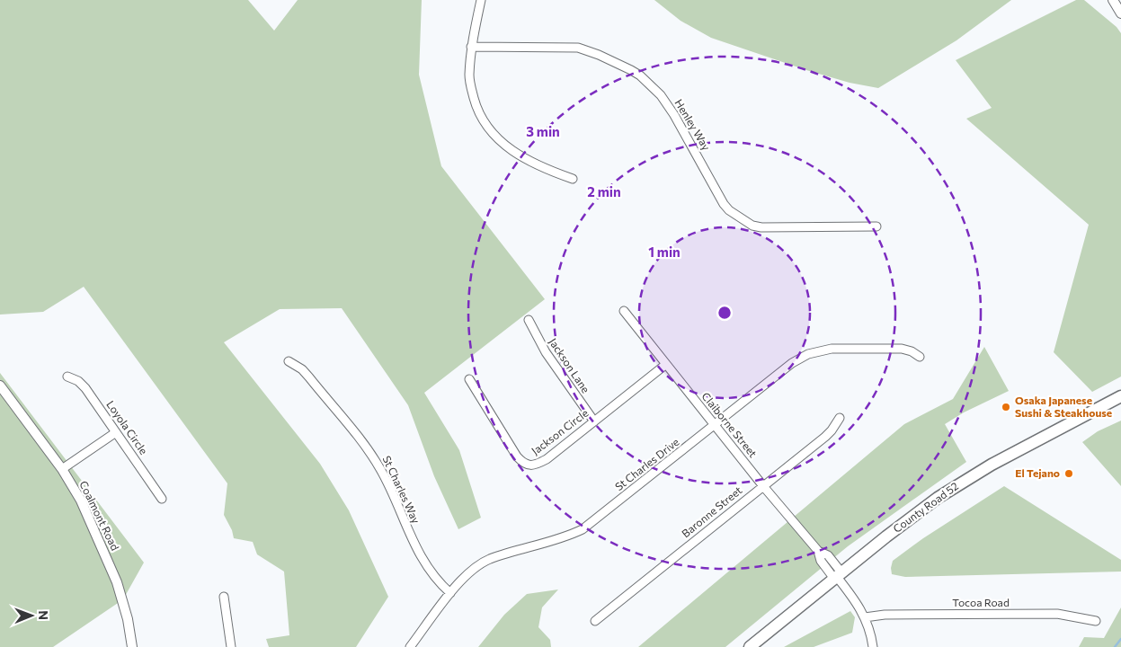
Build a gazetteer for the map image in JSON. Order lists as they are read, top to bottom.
{
  "streets": {
    "main road": ["County Road 52"],
    "street": [
      "Henley Way",
      "Jackson Lane",
      "Claiborne Street",
      "Loyola Circle",
      "Jackson Circle",
      "St Charles Drive",
      "St Charles Way",
      "Baronne Street",
      "Coalmont Road",
      "Tocoa Road"
    ]
  },
  "crossings": [
    ["Jackson Lane", "Jackson Circle"],
    ["Claiborne Street", "Jackson Circle"],
    ["Claiborne Street", "St Charles Drive"],
    ["Claiborne Street", "County Road 52"],
    ["Claiborne Street", "Baronne Street"],
    ["Claiborne Street", "Tocoa Road"],
    ["St Charles Drive", "St Charles Way"]
  ],
  "places": ["Osaka Japanese Sushi & Steakhouse", "El Tejano"],
  "north": "right",
  "rings": ["3 min", "2 min", "1 min"]
}
